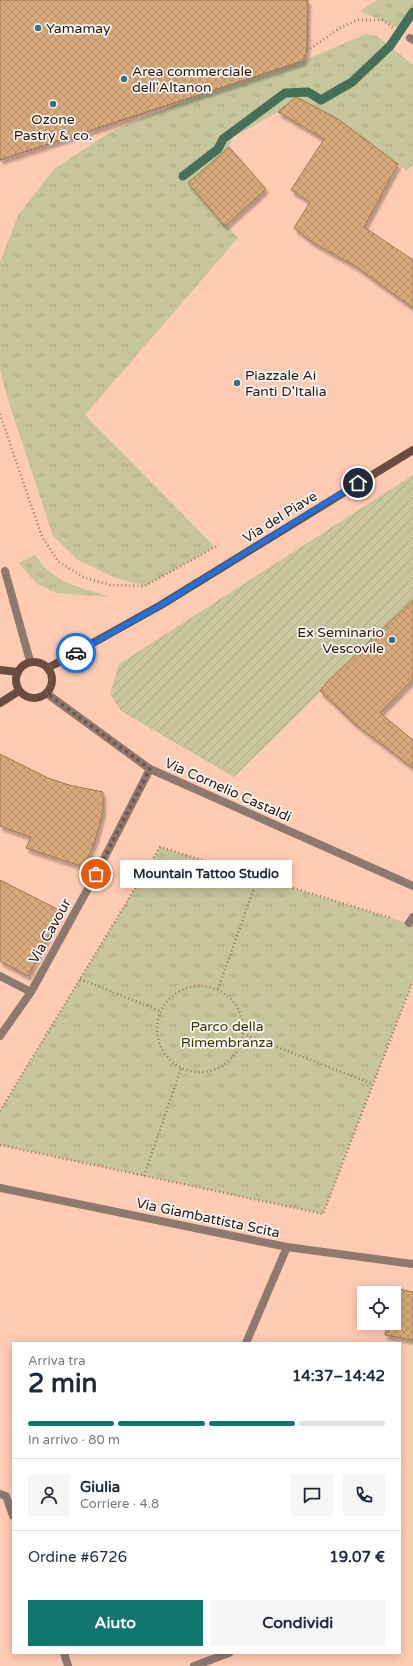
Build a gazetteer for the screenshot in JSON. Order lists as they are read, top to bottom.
{
  "streets": {
    "street": [
      "Via del Piave",
      "Via Cornelio Castaldi",
      "Via Cavour",
      "Via Giambattista Scita"
    ]
  },
  "crossings": [
    ["Via del Piave", "Via Cornelio Castaldi"],
    ["Via Cornelio Castaldi", "Via Cavour"]
  ],
  "parks": ["Parco della Rimembranza"],
  "places": [
    "Yamamay",
    "Area commerciale dell'Altanon",
    "Ozone Pastry & co.",
    "Piazzale Ai Fanti D'Italia",
    "Ex Seminario Vescovile",
    "Mountain Tattoo Studio"
  ],
  "page": {
    "bubble": "Mountain Tattoo Studio",
    "heading": ["2 min", "Arriva tra", "14:37–14:42"],
    "panel": [
      "Giulia",
      "Corriere · 4.8",
      "Ordine #6726",
      "19.07 €"
    ],
    "bar": "In arrivo · 80 m",
    "buttons": ["Aiuto", "Condividi"]
  }
}
